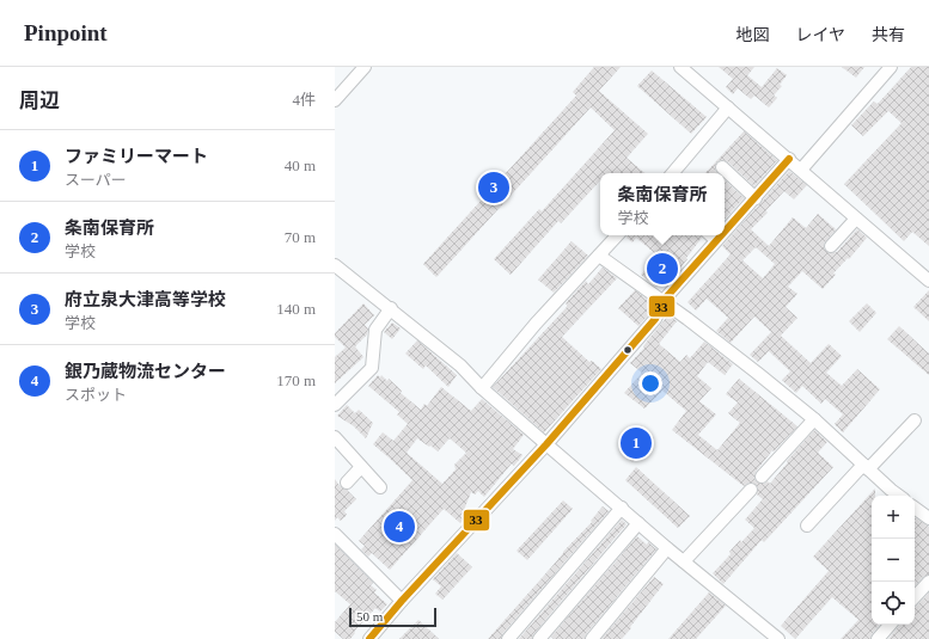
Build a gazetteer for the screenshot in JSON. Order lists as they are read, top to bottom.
{
  "lines": ["transit line 33"],
  "scale_bar": "50 m",
  "page": {
    "header": "Pinpoint",
    "nav": ["地図", "レイヤ", "共有"],
    "heading": ["周辺", "4件"],
    "list": [
      {
        "mark": "1",
        "name": "ファミリーマート",
        "note": "スーパー",
        "value": "40 m"
      },
      {
        "mark": "2",
        "name": "条南保育所",
        "note": "学校",
        "value": "70 m"
      },
      {
        "mark": "3",
        "name": "府立泉大津高等学校",
        "note": "学校",
        "value": "140 m"
      },
      {
        "mark": "4",
        "name": "銀乃蔵物流センター",
        "note": "スポット",
        "value": "170 m"
      }
    ],
    "pins": [
      "3",
      "2",
      "1",
      "4"
    ],
    "popup": ["条南保育所", "学校"],
    "map_buttons": ["+", "−"],
    "scale": "50 m"
  }
}
